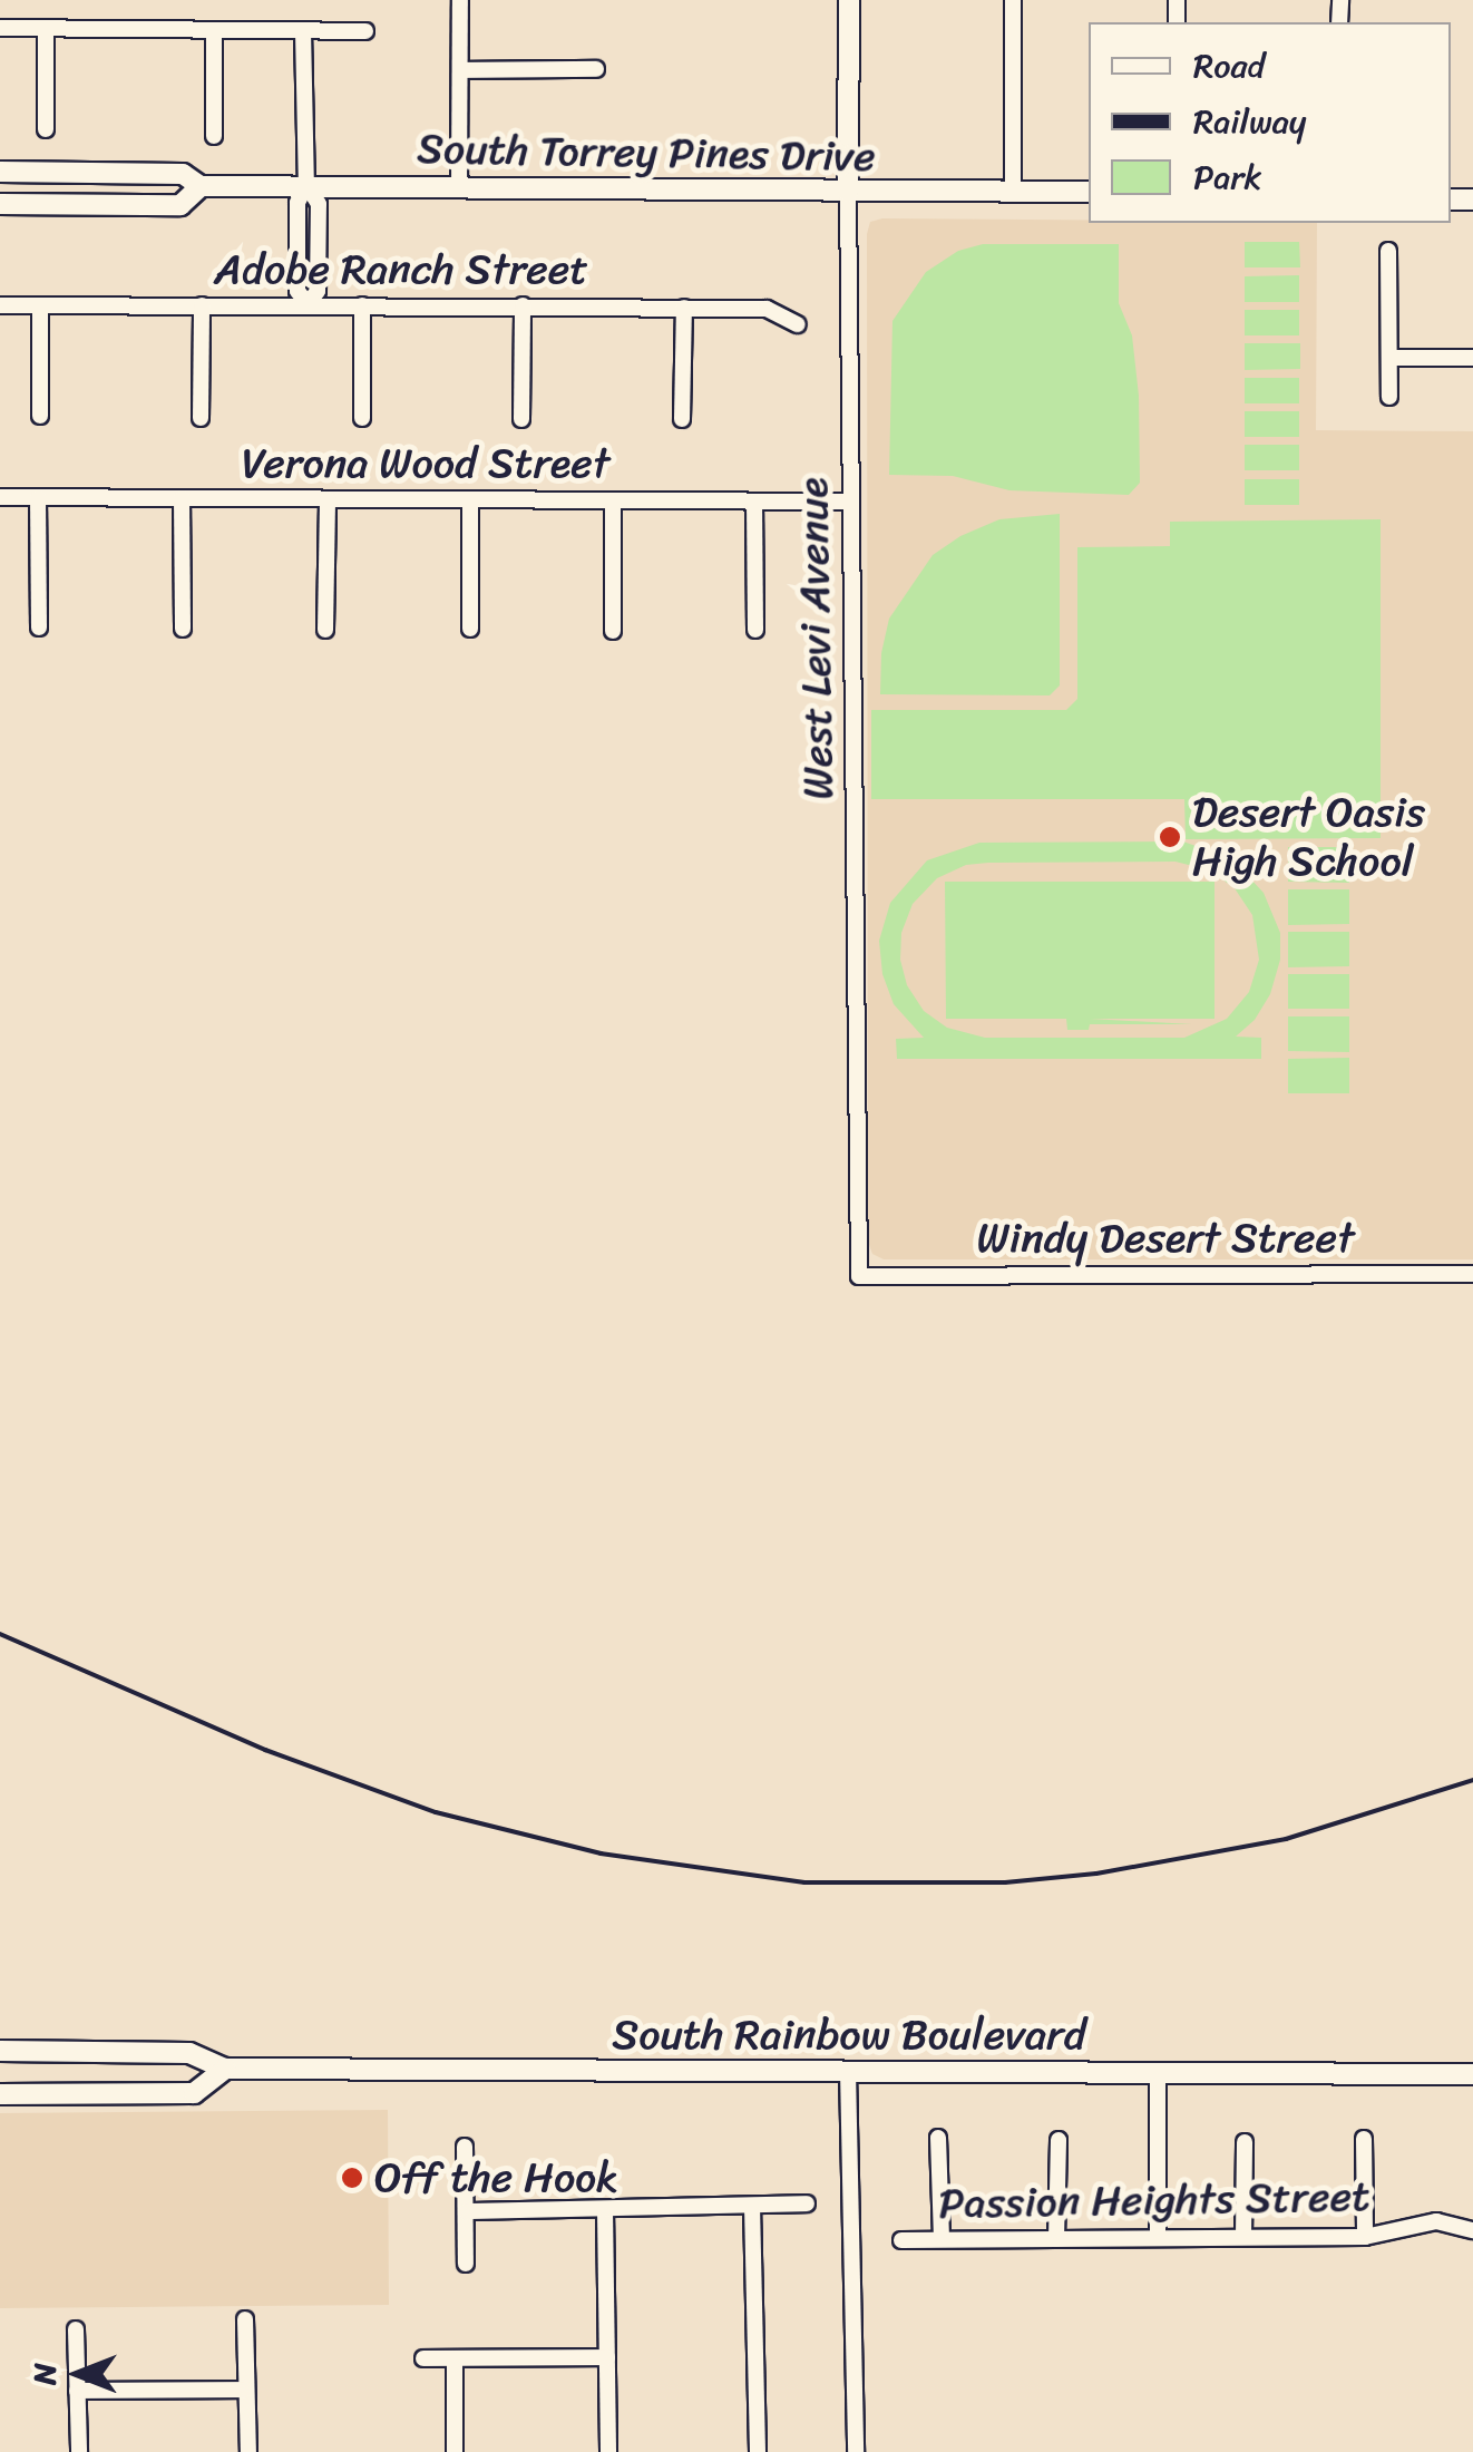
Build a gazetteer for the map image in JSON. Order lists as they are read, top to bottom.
{
  "streets": {
    "street": [
      "South Torrey Pines Drive",
      "Adobe Ranch Street",
      "Verona Wood Street",
      "West Levi Avenue",
      "Windy Desert Street",
      "South Rainbow Boulevard",
      "Passion Heights Street"
    ]
  },
  "crossings": [
    ["South Torrey Pines Drive", "West Levi Avenue"],
    ["Verona Wood Street", "West Levi Avenue"],
    ["West Levi Avenue", "Windy Desert Street"]
  ],
  "places": ["Desert Oasis High School", "Off the Hook"],
  "legend": ["Road", "Railway", "Park"],
  "north": "left"
}
